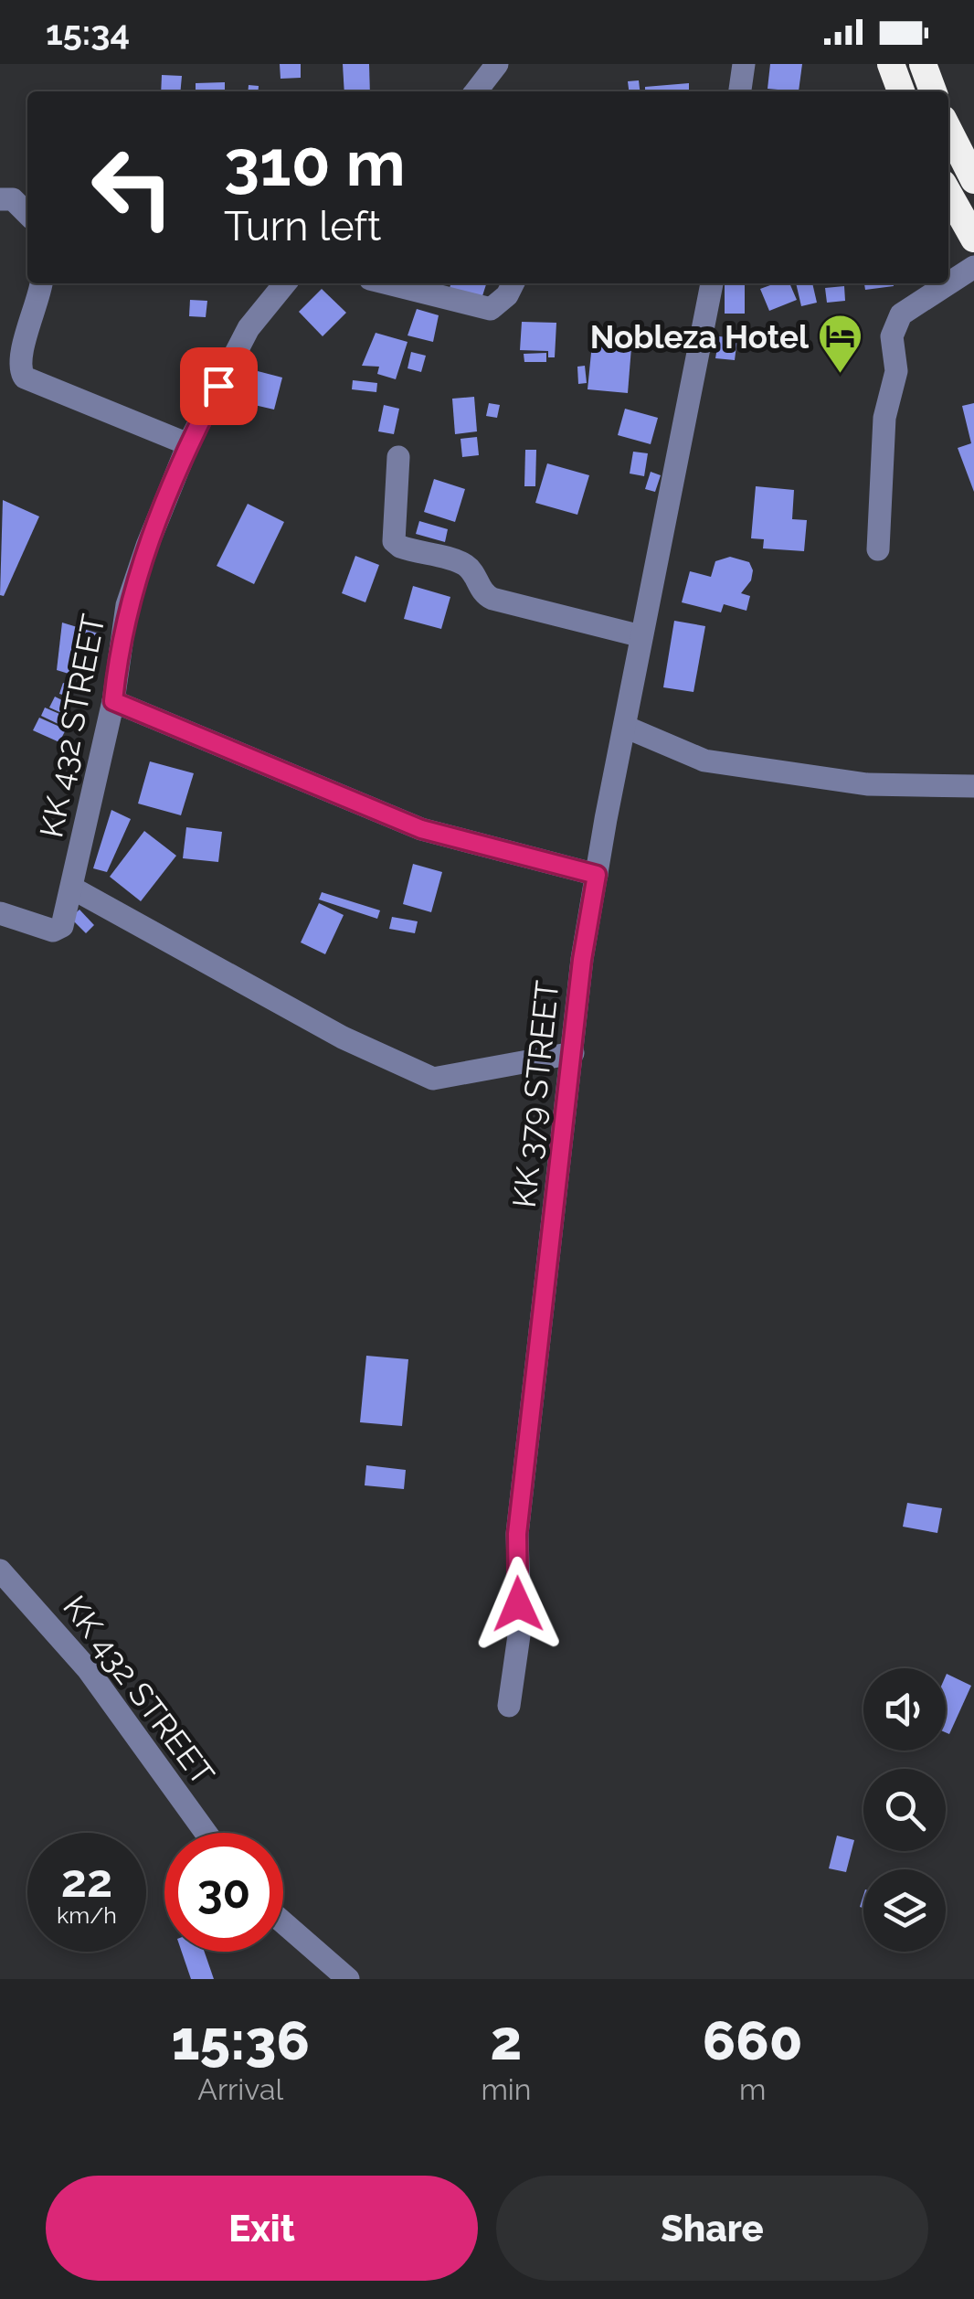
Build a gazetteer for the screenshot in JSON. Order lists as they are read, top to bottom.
{
  "streets": {
    "street": ["KK 432 STREET", "KK 379 STREET"]
  },
  "places": {
    "hotel": ["Nobleza Hotel"]
  },
  "page": {
    "status": "15:34",
    "turn": ["310 m", "Turn left"],
    "speed": "22 km/h",
    "limit": "30",
    "eta": [
      "15:36",
      "Arrival",
      "2",
      "min",
      "660",
      "m"
    ],
    "buttons": ["Exit", "Share"]
  }
}
